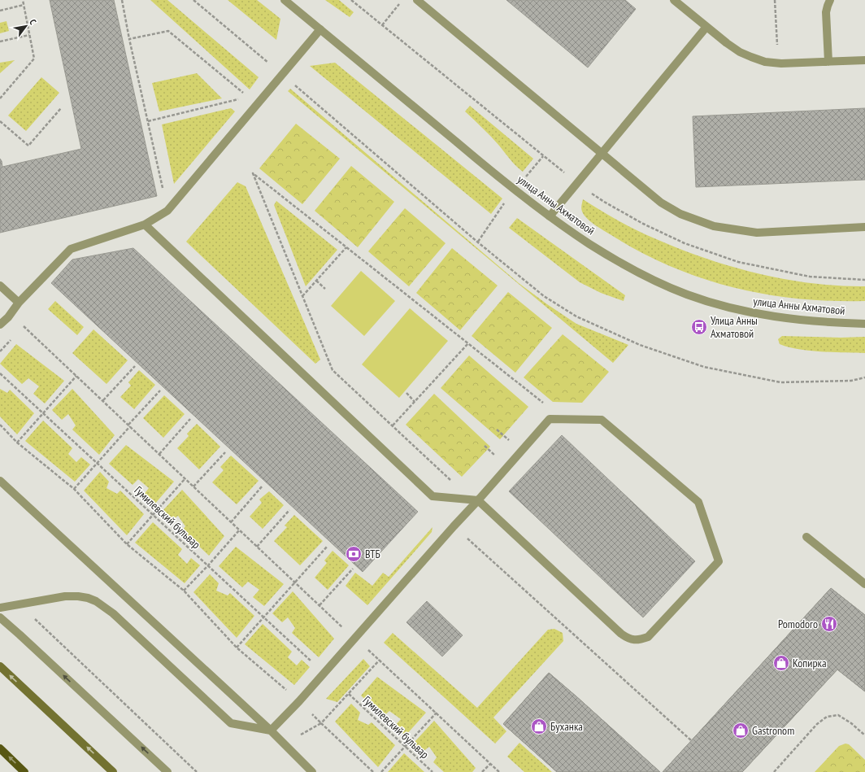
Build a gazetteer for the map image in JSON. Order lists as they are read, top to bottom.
{
  "streets": {
    "street": ["улица Анны Ахматовой"],
    "path": ["Гумилевский бульвар"]
  },
  "places": {
    "bus stop": ["Улица Анны Ахматовой"],
    "bank": ["ВТБ"],
    "restaurant": ["Pomodoro"],
    "shop": ["Копирка", "Буханка", "Gastronom"]
  },
  "north": "top right"
}
